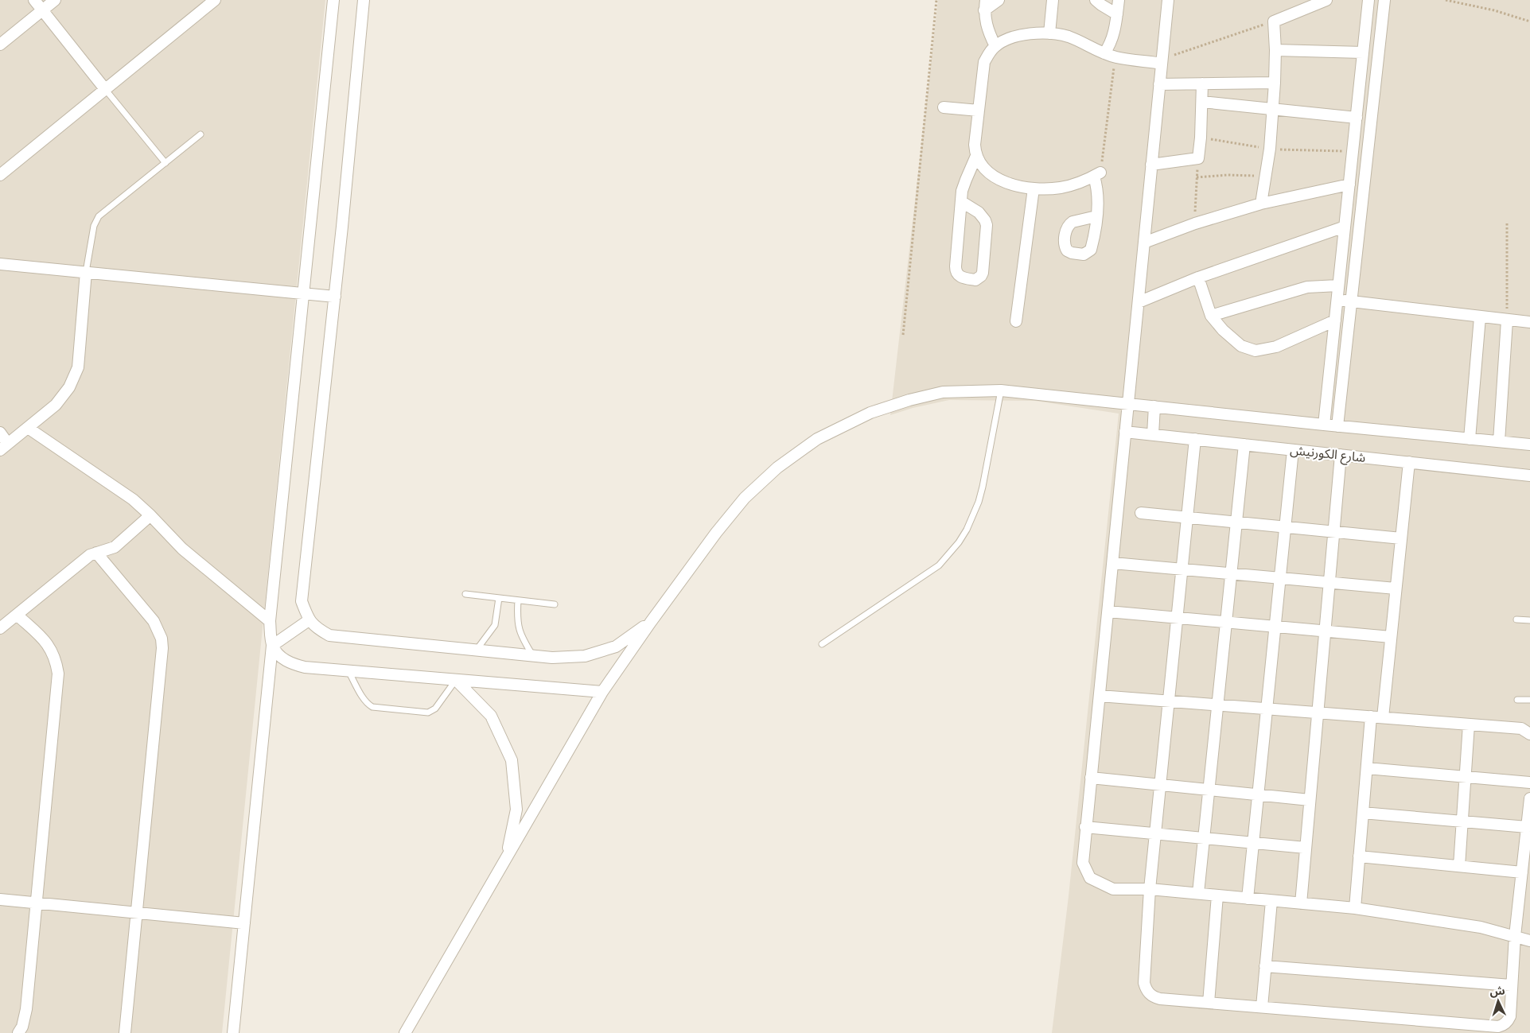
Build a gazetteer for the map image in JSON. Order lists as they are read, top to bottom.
{
  "streets": {
    "street": ["شارع الكورنيش"]
  },
  "north": "top"
}
